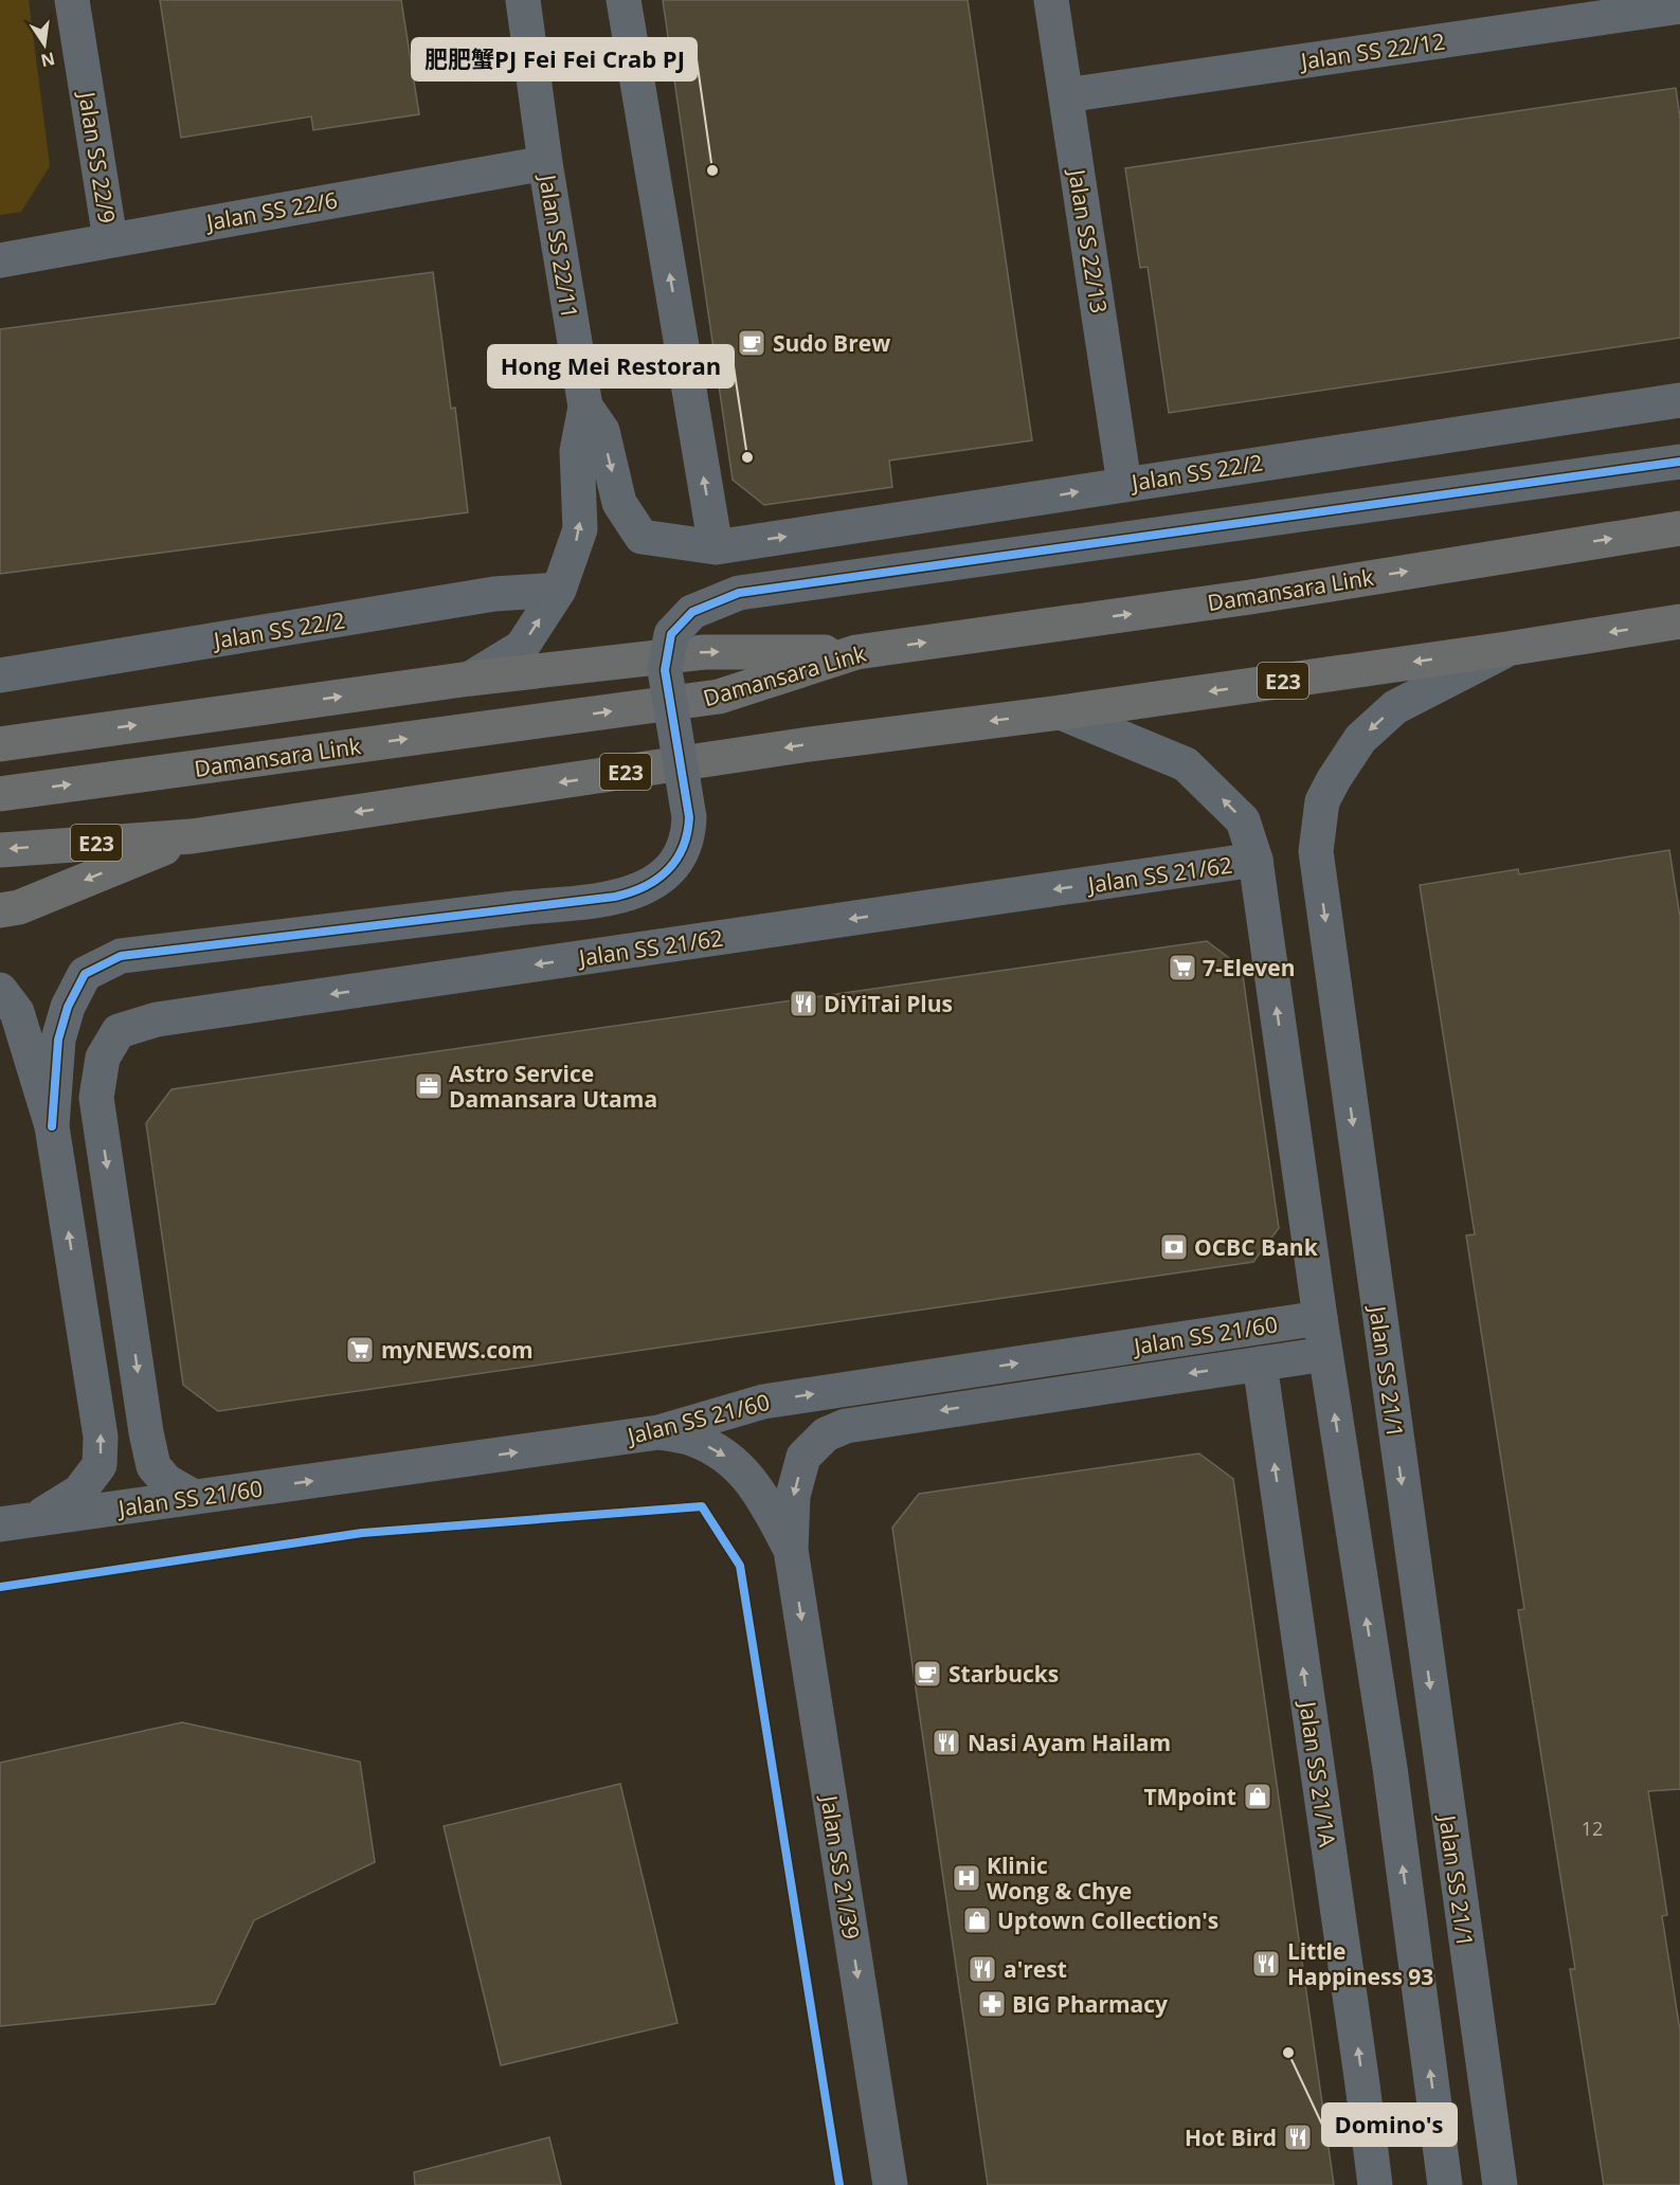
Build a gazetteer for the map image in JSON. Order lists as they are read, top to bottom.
{
  "streets": {
    "highway": ["Damansara Link", "E23"],
    "street": [
      "Jalan SS 22/12",
      "Jalan SS 22/9",
      "Jalan SS 22/6",
      "Jalan SS 22/13",
      "Jalan SS 22/11",
      "Jalan SS 22/2",
      "Jalan SS 21/62",
      "Jalan SS 21/60",
      "Jalan SS 21/1",
      "Jalan SS 21/1A",
      "Jalan SS 21/39"
    ]
  },
  "crossings": [
    ["Jalan SS 22/12", "Jalan SS 22/13"],
    ["Jalan SS 22/9", "Jalan SS 22/6"],
    ["Jalan SS 22/6", "Jalan SS 22/11"],
    ["Jalan SS 22/13", "Jalan SS 22/2"],
    ["Jalan SS 22/11", "Jalan SS 22/2"],
    ["E23", "Jalan SS 21/1"],
    ["Jalan SS 21/62", "Jalan SS 21/60"],
    ["Jalan SS 21/60", "Jalan SS 21/1A"],
    ["Jalan SS 21/60", "Jalan SS 21/39"]
  ],
  "one_way": ["Jalan SS 22/11", "Jalan SS 21/39"],
  "places": {
    "other": ["肥肥蟹PJ Fei Fei Crab PJ", "Hong Mei Restoran", "Domino's"],
    "cafe": ["Sudo Brew", "Starbucks"],
    "supermarket": ["7-Eleven", "myNEWS.com"],
    "restaurant": [
      "DiYiTai Plus",
      "Nasi Ayam Hailam",
      "Little Happiness 93",
      "a'rest",
      "Hot Bird"
    ],
    "office": ["Astro Service Damansara Utama"],
    "bank": ["OCBC Bank"],
    "shop": ["TMpoint", "Uptown Collection's"],
    "hospital": ["Klinic Wong & Chye"],
    "pharmacy": ["BIG Pharmacy"]
  },
  "house_numbers": ["12"],
  "north": "bottom"
}
